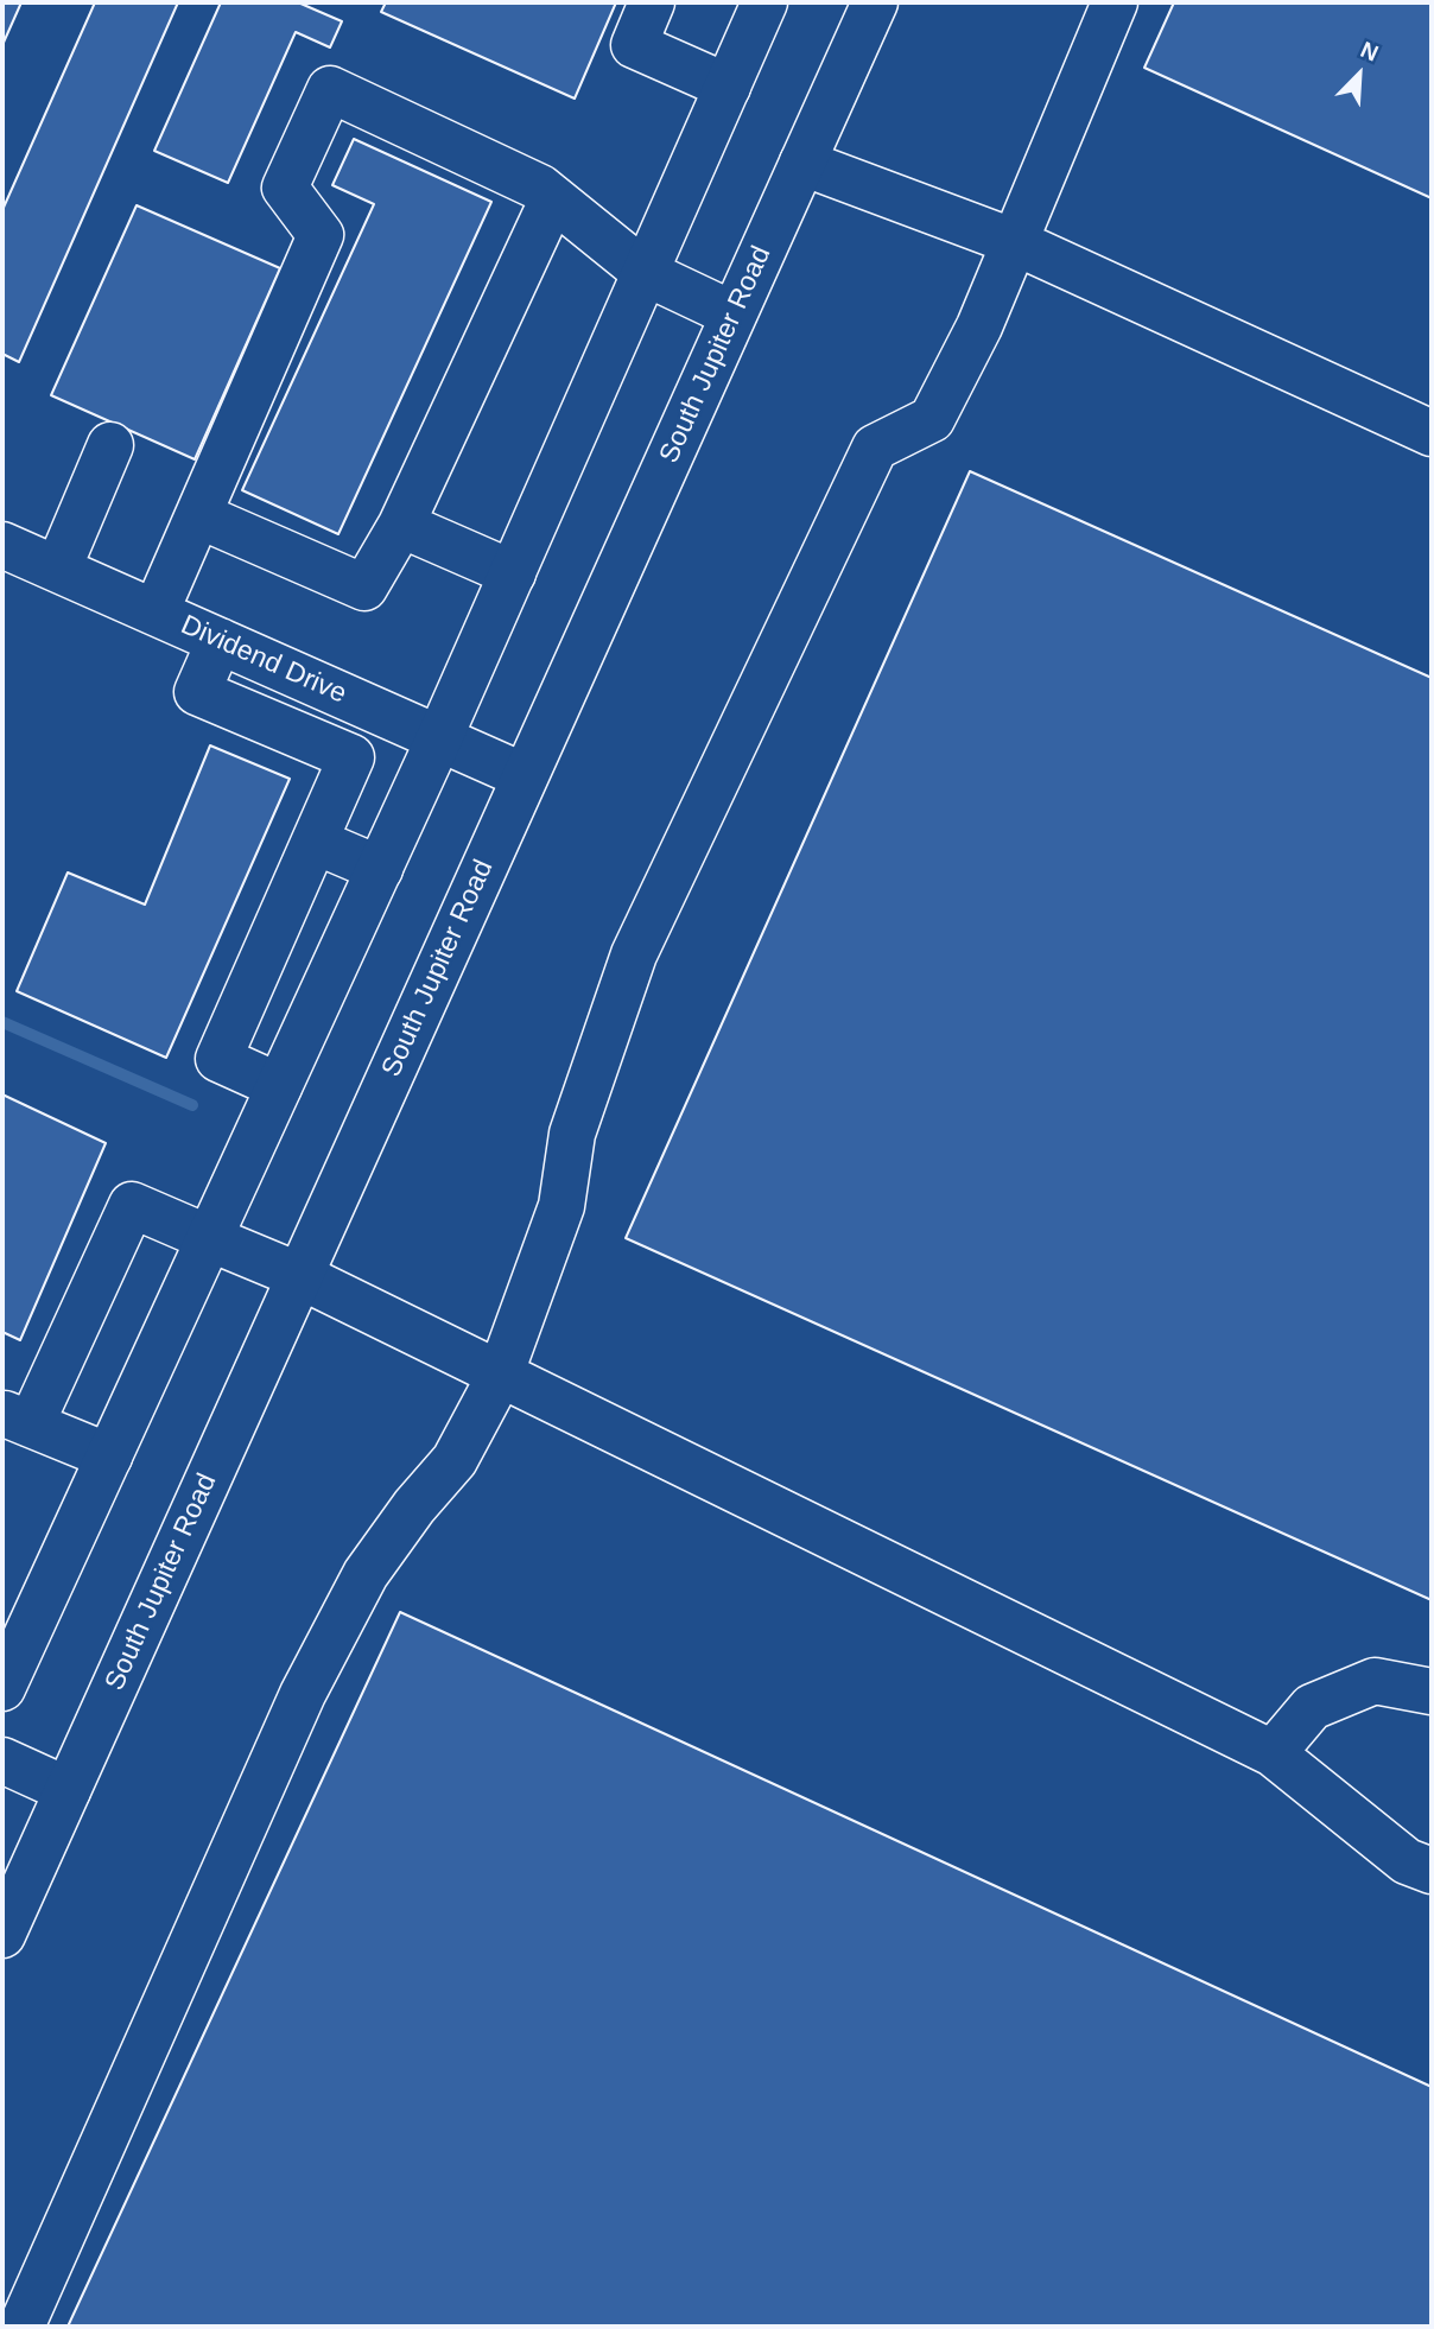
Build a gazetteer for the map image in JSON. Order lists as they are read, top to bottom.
{
  "streets": {
    "main road": ["South Jupiter Road", "Dividend Drive"]
  },
  "crossings": [
    ["South Jupiter Road", "Dividend Drive"]
  ],
  "north": "top right"
}
